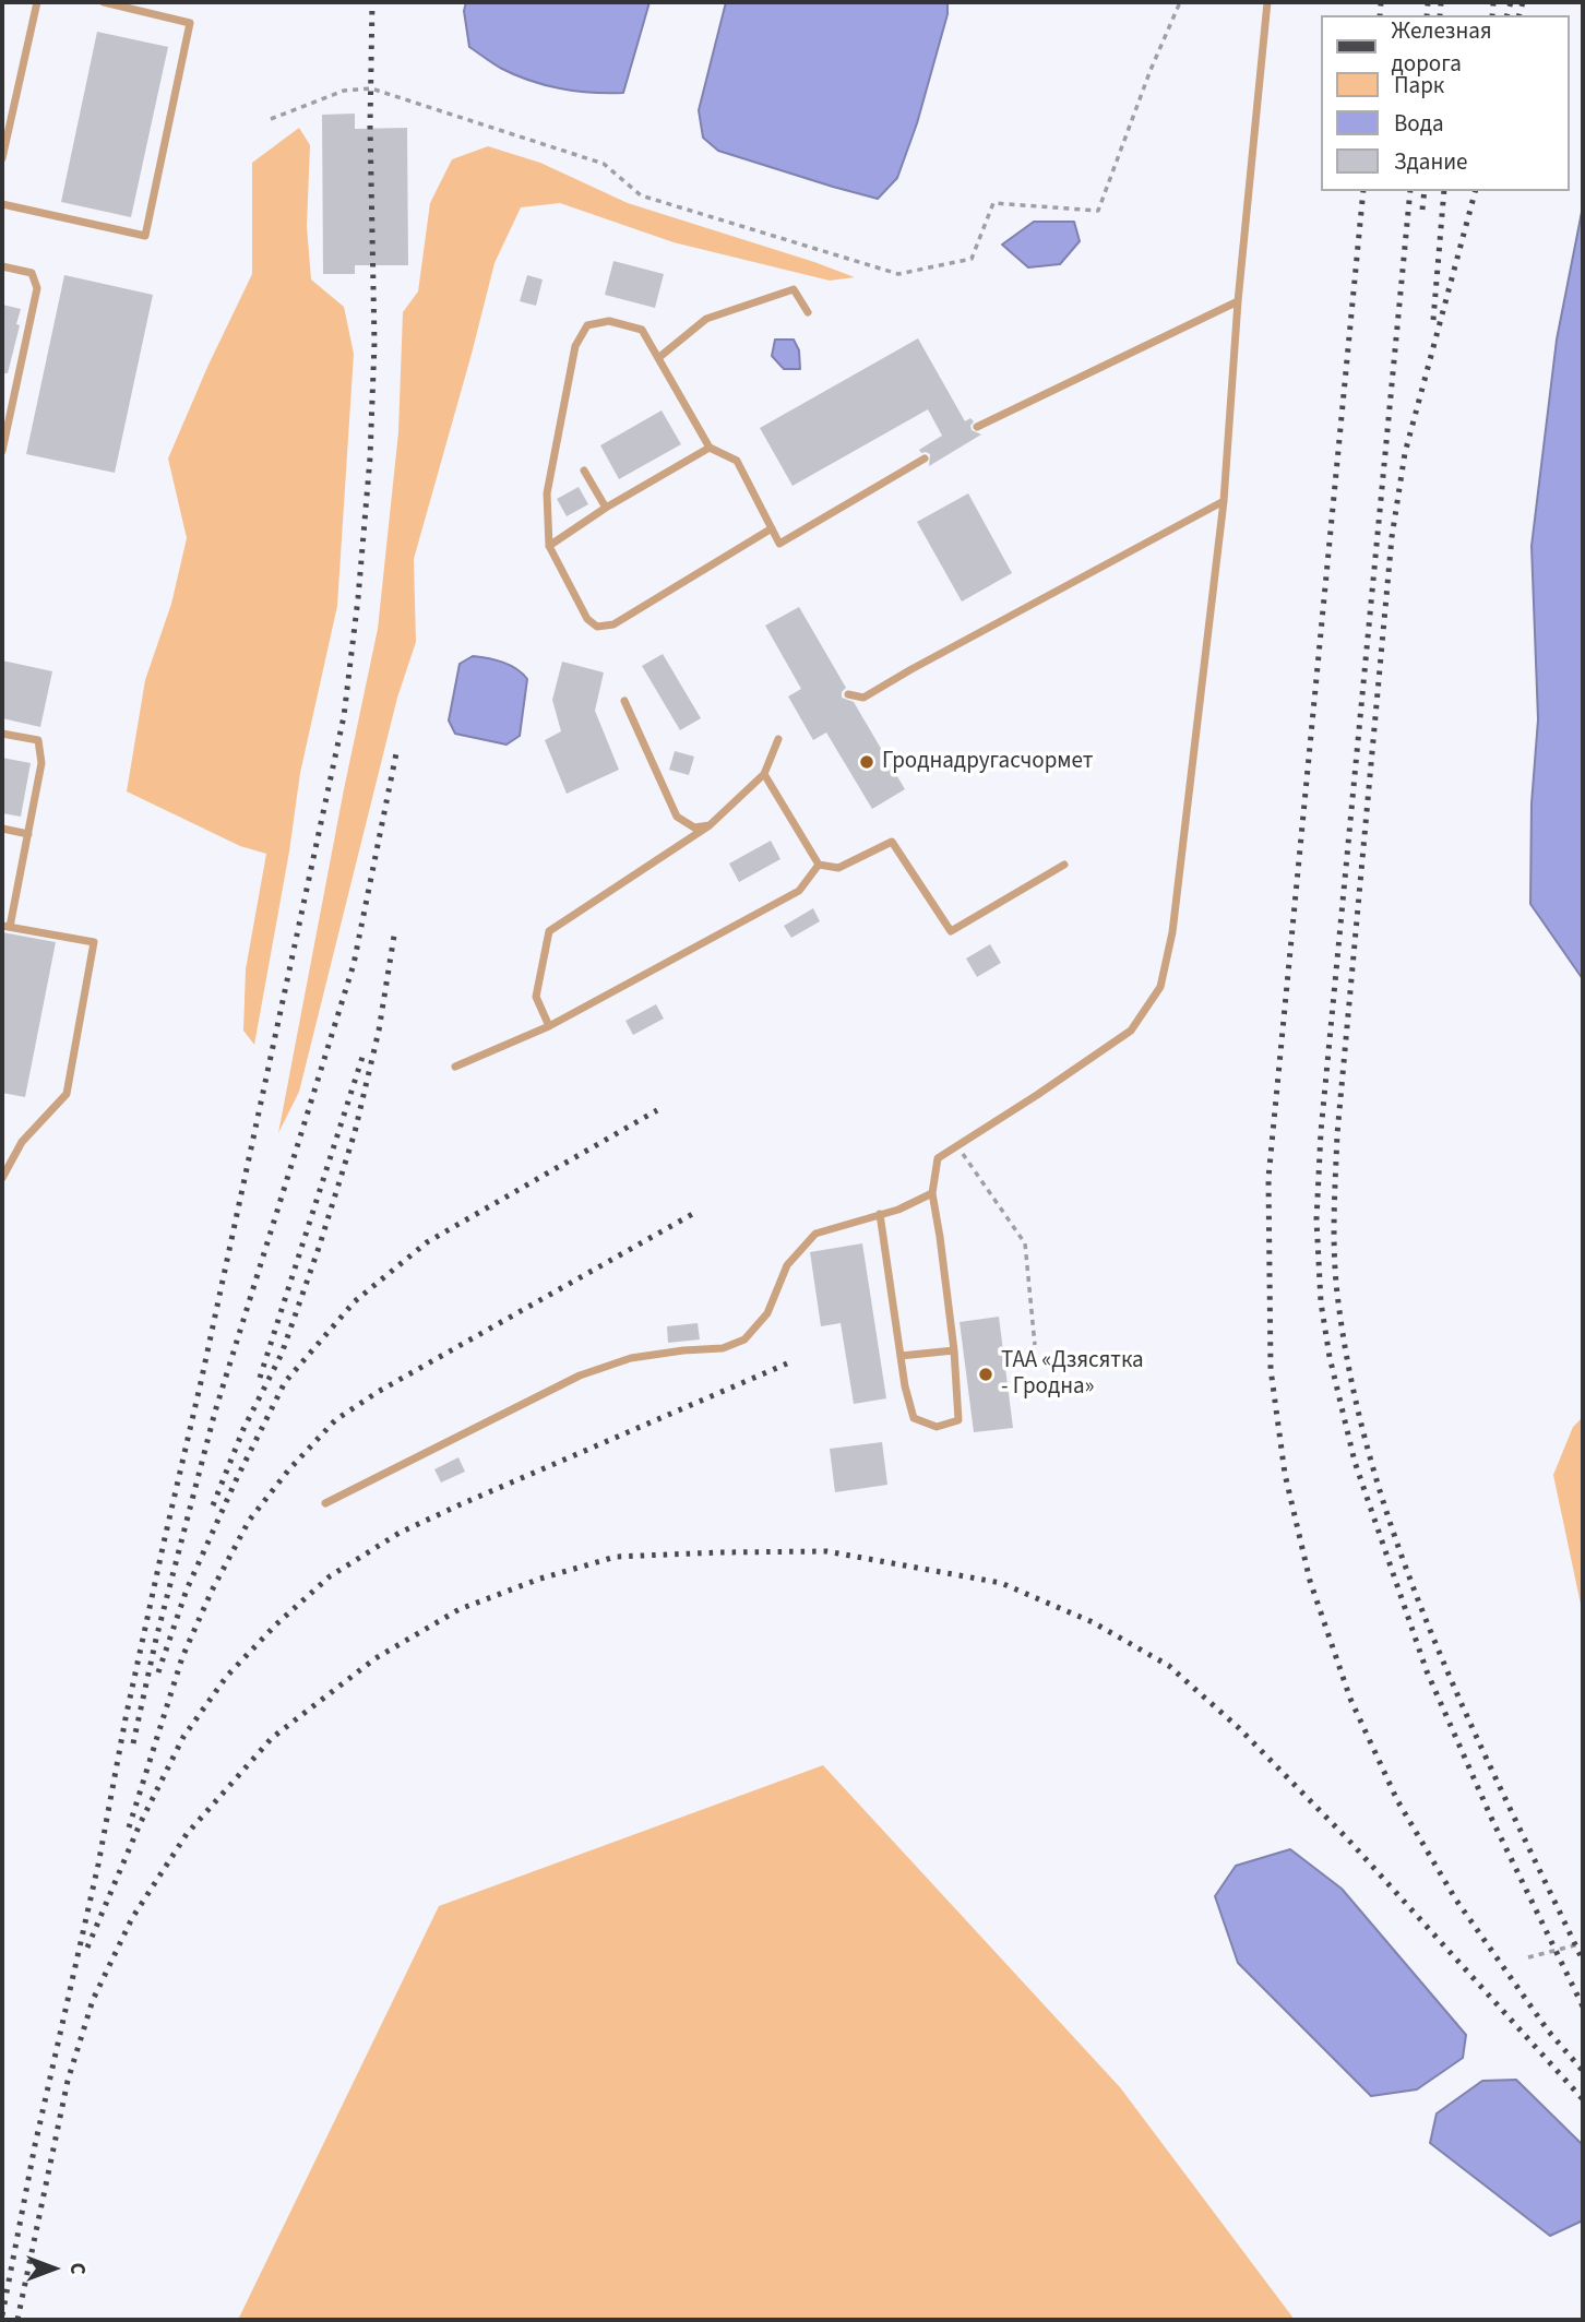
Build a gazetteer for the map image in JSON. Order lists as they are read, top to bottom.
{
  "places": ["Гроднадругасчормет", "ТАА «Дзясятка - Гродна»"],
  "legend": [
    "Железная дорога",
    "Парк",
    "Вода",
    "Здание"
  ],
  "north": "right"
}
